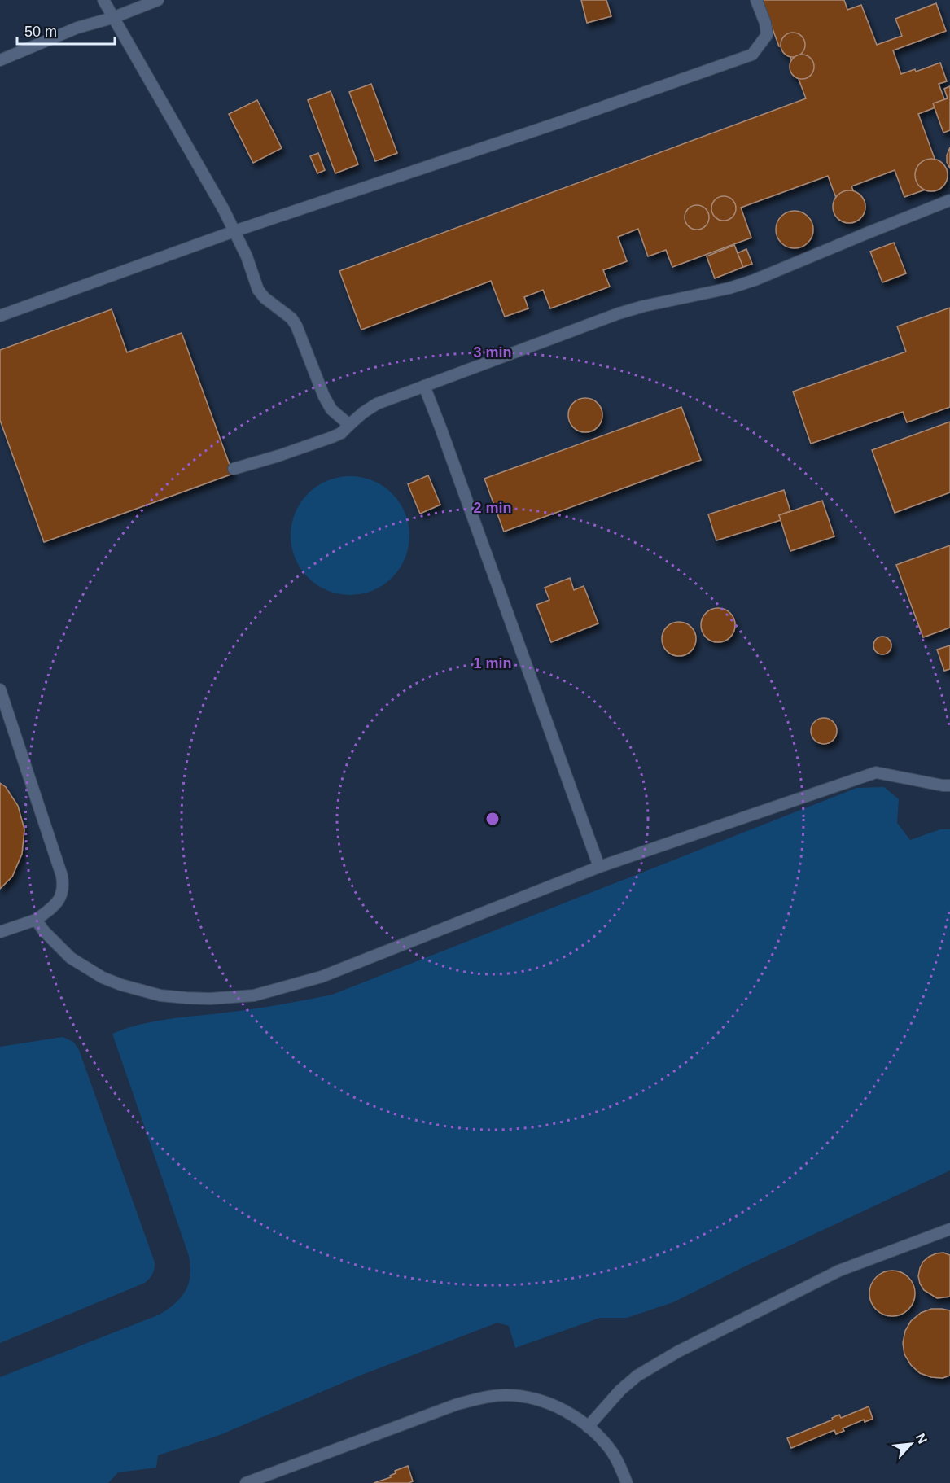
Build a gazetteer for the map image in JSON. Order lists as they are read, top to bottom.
{
  "scale_bar": "50 m",
  "north": "top right",
  "rings": ["3 min", "2 min", "1 min"]
}
